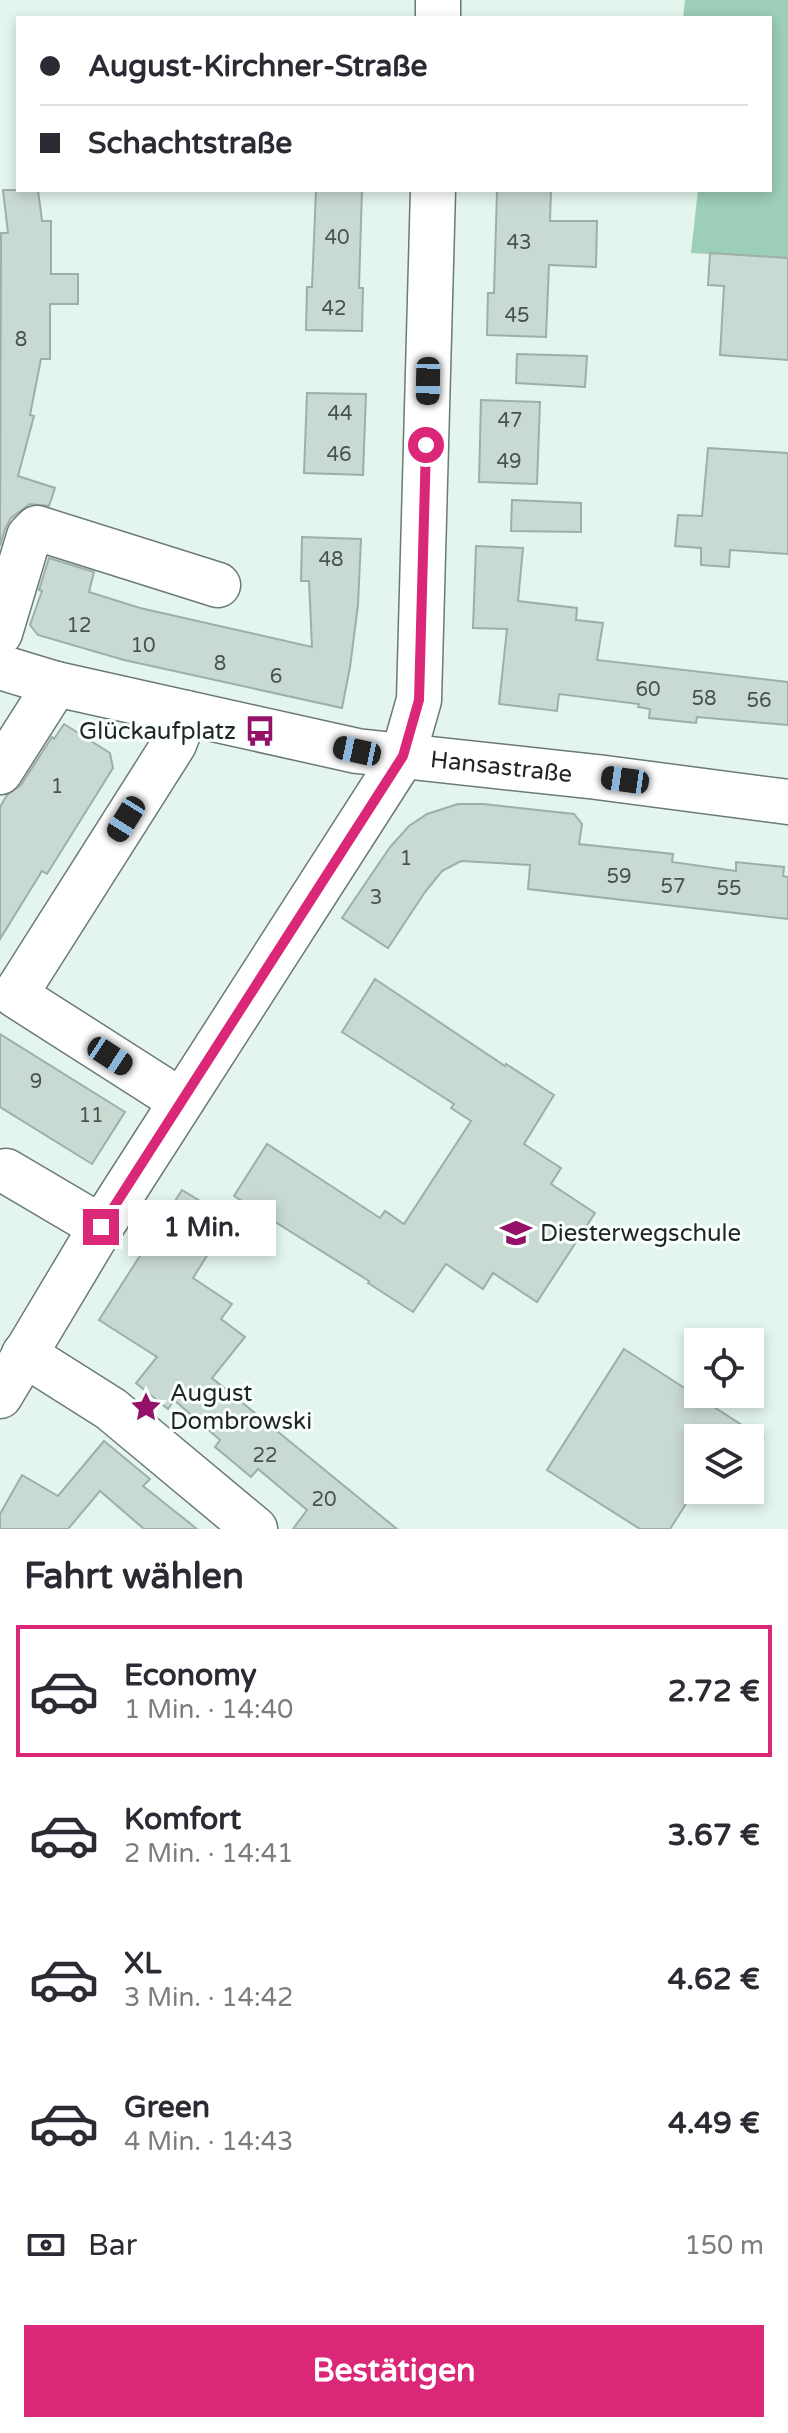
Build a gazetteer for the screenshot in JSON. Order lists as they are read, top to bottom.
{
  "streets": {
    "street": ["Hansastraße"]
  },
  "places": {
    "bus stop": ["Glückaufplatz"],
    "school or university": ["Diesterwegschule"],
    "place": ["August Dombrowski"]
  },
  "house_numbers": [
    "40",
    "43",
    "42",
    "45",
    "8",
    "44",
    "47",
    "46",
    "49",
    "48",
    "12",
    "10",
    "8",
    "6",
    "60",
    "58",
    "56",
    "1",
    "1",
    "59",
    "57",
    "55",
    "3",
    "9",
    "11",
    "22",
    "20"
  ],
  "page": {
    "banner": ["August-Kirchner-Straße", "Schachtstraße"],
    "bubble": "1 Min.",
    "heading": "Fahrt wählen",
    "list": [
      {
        "name": "Economy",
        "note": "1 Min. · 14:40",
        "value": "2.72 €"
      },
      {
        "name": "Komfort",
        "note": "2 Min. · 14:41",
        "value": "3.67 €"
      },
      {
        "name": "XL",
        "note": "3 Min. · 14:42",
        "value": "4.62 €"
      },
      {
        "name": "Green",
        "note": "4 Min. · 14:43",
        "value": "4.49 €"
      }
    ],
    "pay": ["Bar", "150 m"],
    "buttons": "Bestätigen"
  }
}
